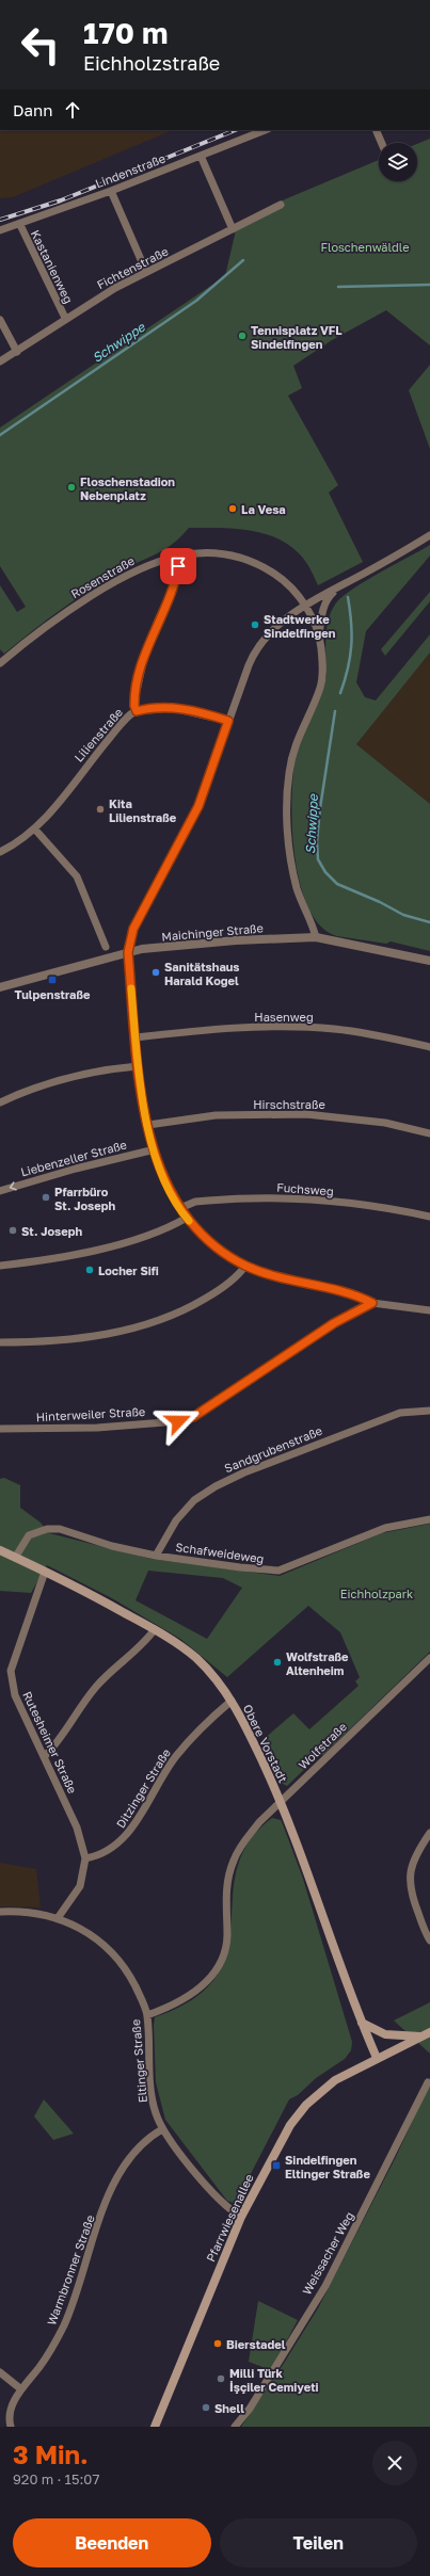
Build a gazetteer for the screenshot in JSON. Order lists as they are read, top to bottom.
{
  "streets": {
    "main road": ["Obere Vorstadt", "Pfarrwiesenallee"],
    "street": [
      "Lindenstraße",
      "Kastanienweg",
      "Fichtenstraße",
      "Rosenstraße",
      "Lilienstraße",
      "Maichinger Straße",
      "Hasenweg",
      "Hirschstraße",
      "Liebenzeller Straße",
      "Fuchsweg",
      "Hinterweiler Straße",
      "Sandgrubenstraße",
      "Schafweideweg",
      "Rutesheimer Straße",
      "Wolfstraße",
      "Ditzinger Straße",
      "Eltinger Straße",
      "Weissacher Weg",
      "Warmbronner Straße"
    ]
  },
  "crossings": [
    ["Lindenstraße", "Kastanienweg"],
    ["Kastanienweg", "Fichtenstraße"],
    ["Rosenstraße", "Lilienstraße"],
    ["Rosenstraße", "Maichinger Straße"],
    ["Sandgrubenstraße", "Schafweideweg"],
    ["Schafweideweg", "Obere Vorstadt"],
    ["Rutesheimer Straße", "Obere Vorstadt"],
    ["Rutesheimer Straße", "Ditzinger Straße"],
    ["Rutesheimer Straße", "Eltinger Straße"],
    ["Obere Vorstadt", "Wolfstraße"],
    ["Obere Vorstadt", "Ditzinger Straße"],
    ["Obere Vorstadt", "Pfarrwiesenallee"],
    ["Wolfstraße", "Eltinger Straße"],
    ["Eltinger Straße", "Pfarrwiesenallee"],
    ["Eltinger Straße", "Warmbronner Straße"]
  ],
  "one_way": ["Liebenzeller Straße"],
  "water": ["Schwippe"],
  "parks": ["Floschenwäldle", "Eichholzpark"],
  "places": {
    "other": [
      "Tennisplatz VFL Sindelfingen",
      "Floschenstadion Nebenplatz",
      "La Vesa",
      "Stadtwerke Sindelfingen",
      "Kita Lilienstraße",
      "Sanitätshaus Harald Kogel",
      "Pfarrbüro St. Joseph",
      "St. Joseph",
      "Locher Sifi",
      "Wolfstraße Altenheim",
      "Bierstadel",
      "Milli Türk İşçiler Cemiyeti",
      "Shell"
    ],
    "transit": ["Tulpenstraße", "Sindelfingen Eltinger Straße"]
  },
  "page": {
    "turn": ["170 m", "Eichholzstraße"],
    "then": "Dann",
    "heading": ["3 Min.", "920 m · 15:07"],
    "buttons": ["Beenden", "Teilen"]
  }
}
